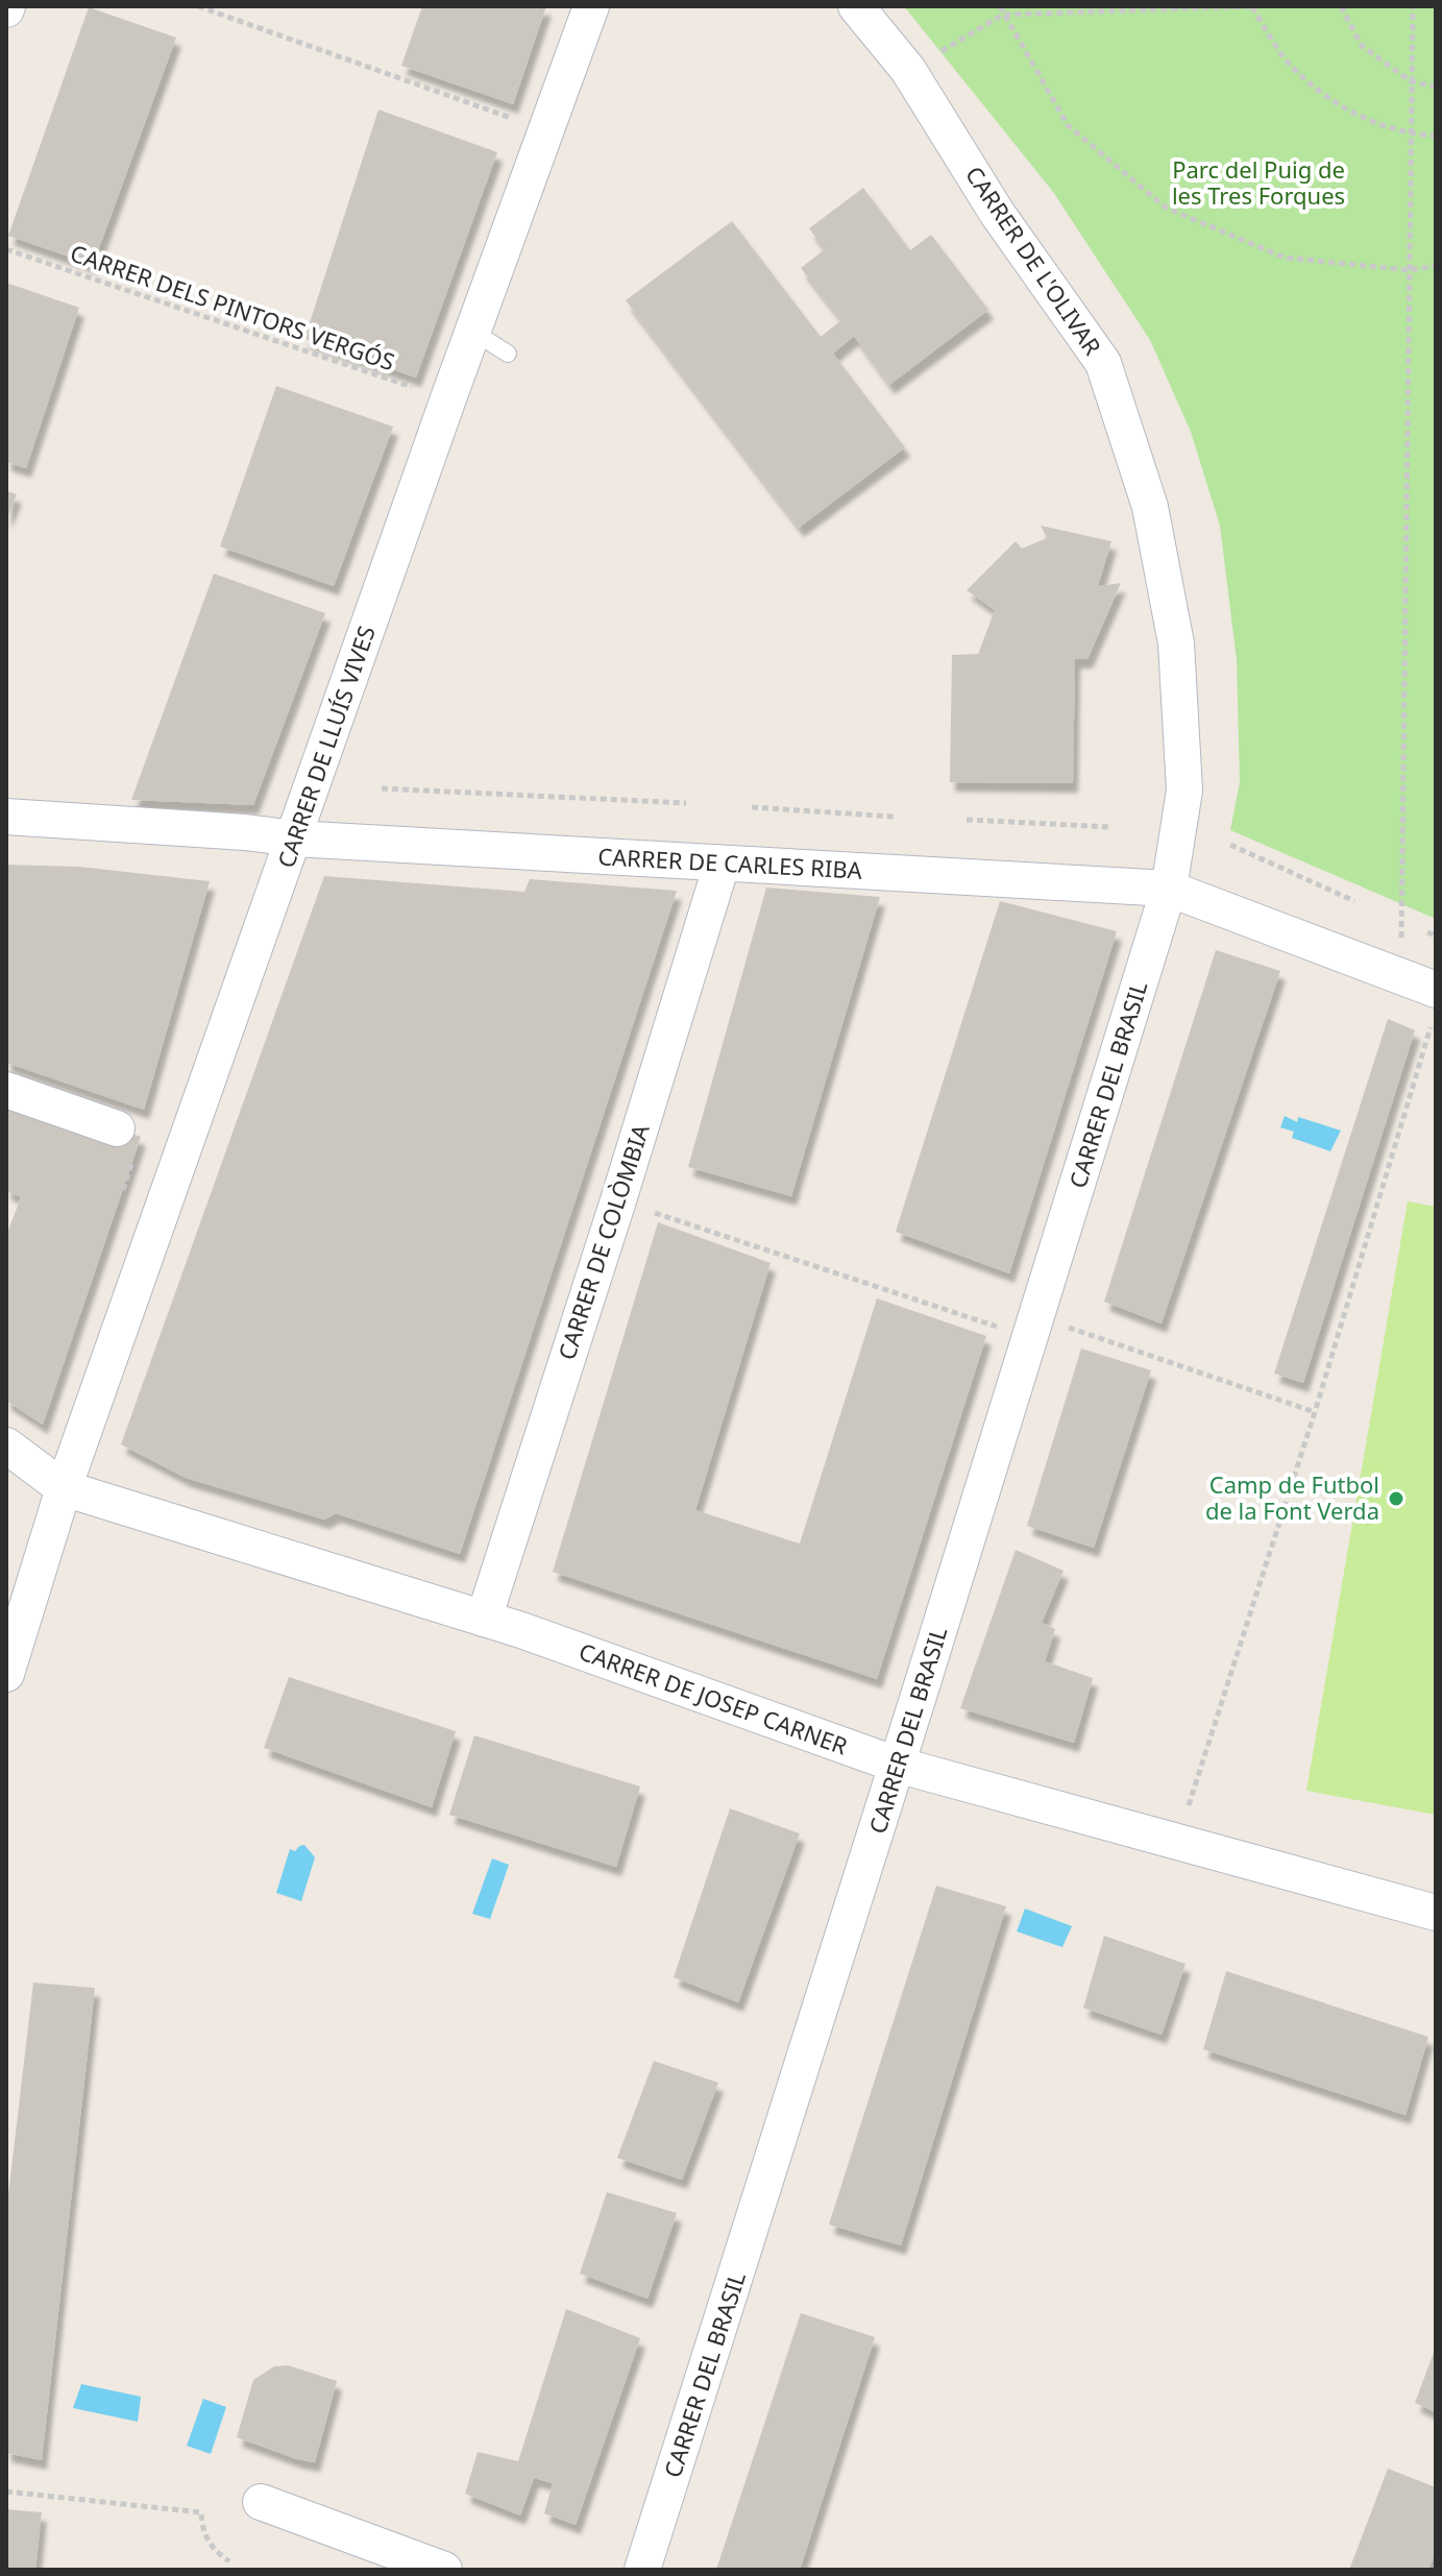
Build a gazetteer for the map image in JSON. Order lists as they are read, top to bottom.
{
  "streets": {
    "street": [
      "CARRER DE L'OLIVAR",
      "CARRER DE LLUÍS VIVES",
      "CARRER DE CARLES RIBA",
      "CARRER DEL BRASIL",
      "CARRER DE COLÒMBIA",
      "CARRER DE JOSEP CARNER"
    ],
    "path": ["CARRER DELS PINTORS VERGÓS"]
  },
  "crossings": [
    ["CARRER DE L'OLIVAR", "CARRER DE CARLES RIBA"],
    ["CARRER DE L'OLIVAR", "CARRER DEL BRASIL"],
    ["CARRER DELS PINTORS VERGÓS", "CARRER DE LLUÍS VIVES"],
    ["CARRER DE LLUÍS VIVES", "CARRER DE CARLES RIBA"],
    ["CARRER DE LLUÍS VIVES", "CARRER DE JOSEP CARNER"],
    ["CARRER DE CARLES RIBA", "CARRER DEL BRASIL"],
    ["CARRER DE CARLES RIBA", "CARRER DE COLÒMBIA"],
    ["CARRER DEL BRASIL", "CARRER DE JOSEP CARNER"],
    ["CARRER DE COLÒMBIA", "CARRER DE JOSEP CARNER"]
  ],
  "parks": ["Parc del Puig de les Tres Forques"],
  "places": ["Camp de Futbol de la Font Verda"]
}
